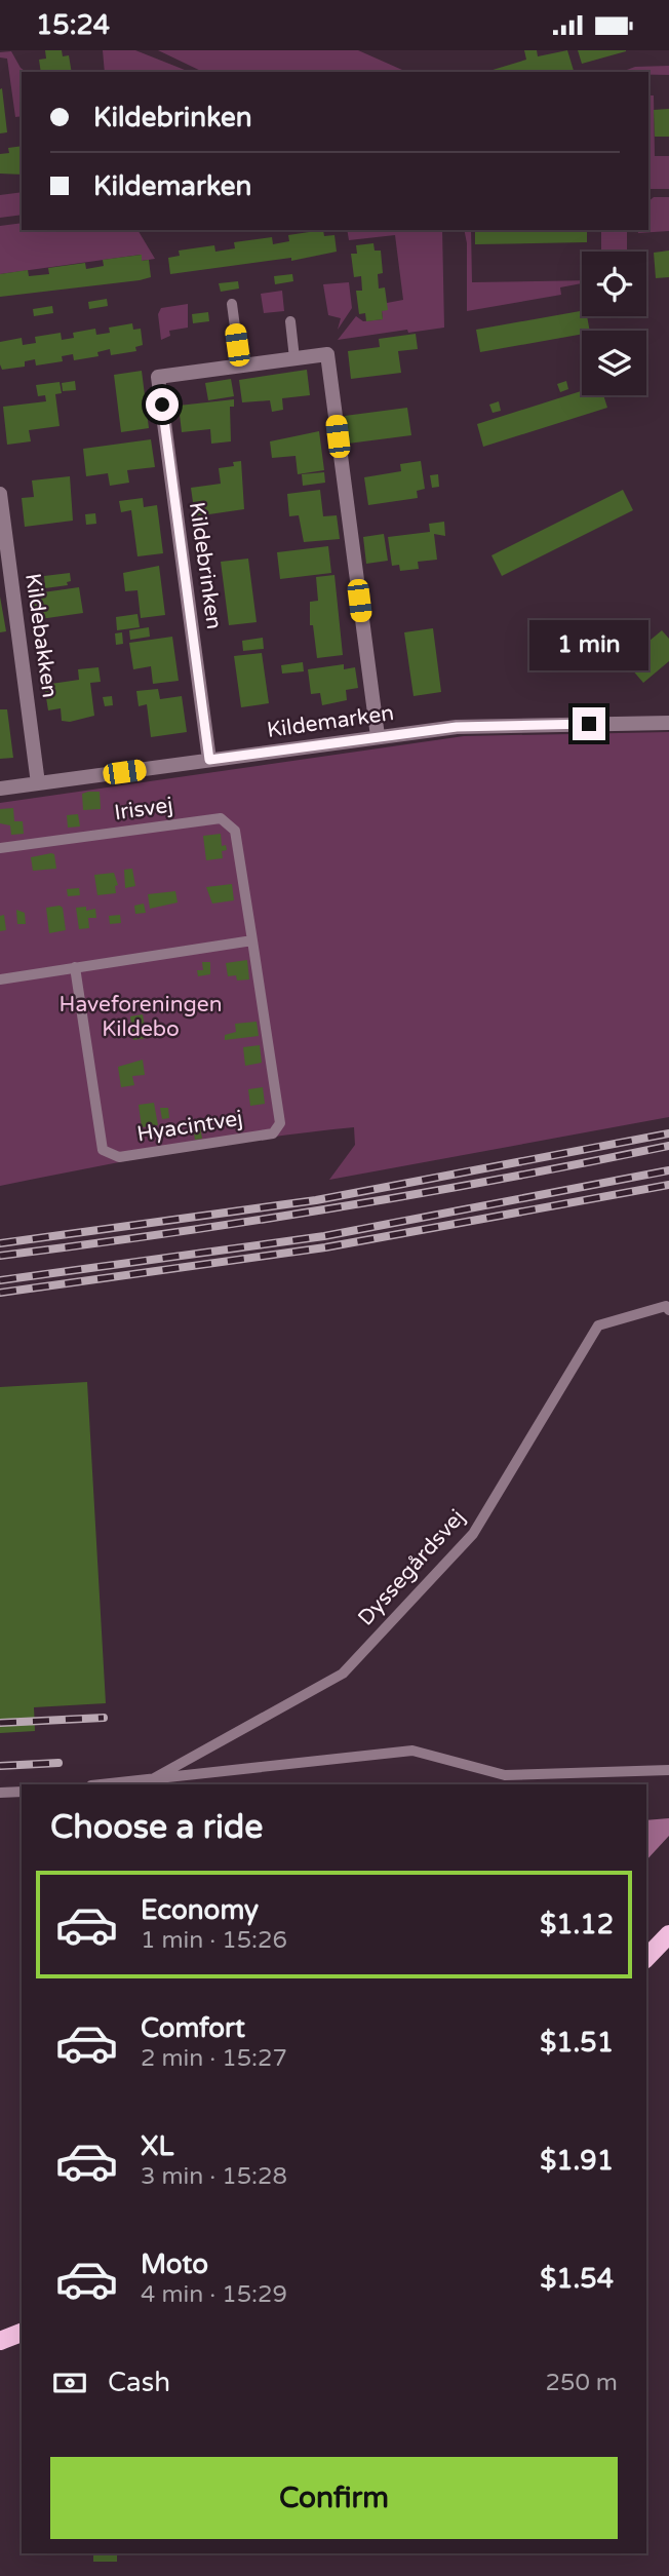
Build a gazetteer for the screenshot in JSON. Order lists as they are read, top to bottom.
{
  "streets": {
    "street": ["Kildebrinken", "Kildebakken", "Kildemarken"],
    "lane": ["Irisvej", "Hyacintvej", "Dyssegårdsvej"]
  },
  "crossings": [
    ["Kildebrinken", "Kildemarken"],
    ["Kildebakken", "Kildemarken"],
    ["Irisvej", "Hyacintvej"]
  ],
  "parks": ["Haveforeningen Kildebo"],
  "page": {
    "status": "15:24",
    "banner": ["Kildebrinken", "Kildemarken"],
    "bubble": "1 min",
    "heading": "Choose a ride",
    "list": [
      {
        "name": "Economy",
        "note": "1 min · 15:26",
        "value": "$1.12"
      },
      {
        "name": "Comfort",
        "note": "2 min · 15:27",
        "value": "$1.51"
      },
      {
        "name": "XL",
        "note": "3 min · 15:28",
        "value": "$1.91"
      },
      {
        "name": "Moto",
        "note": "4 min · 15:29",
        "value": "$1.54"
      }
    ],
    "pay": ["Cash", "250 m"],
    "buttons": "Confirm"
  }
}
